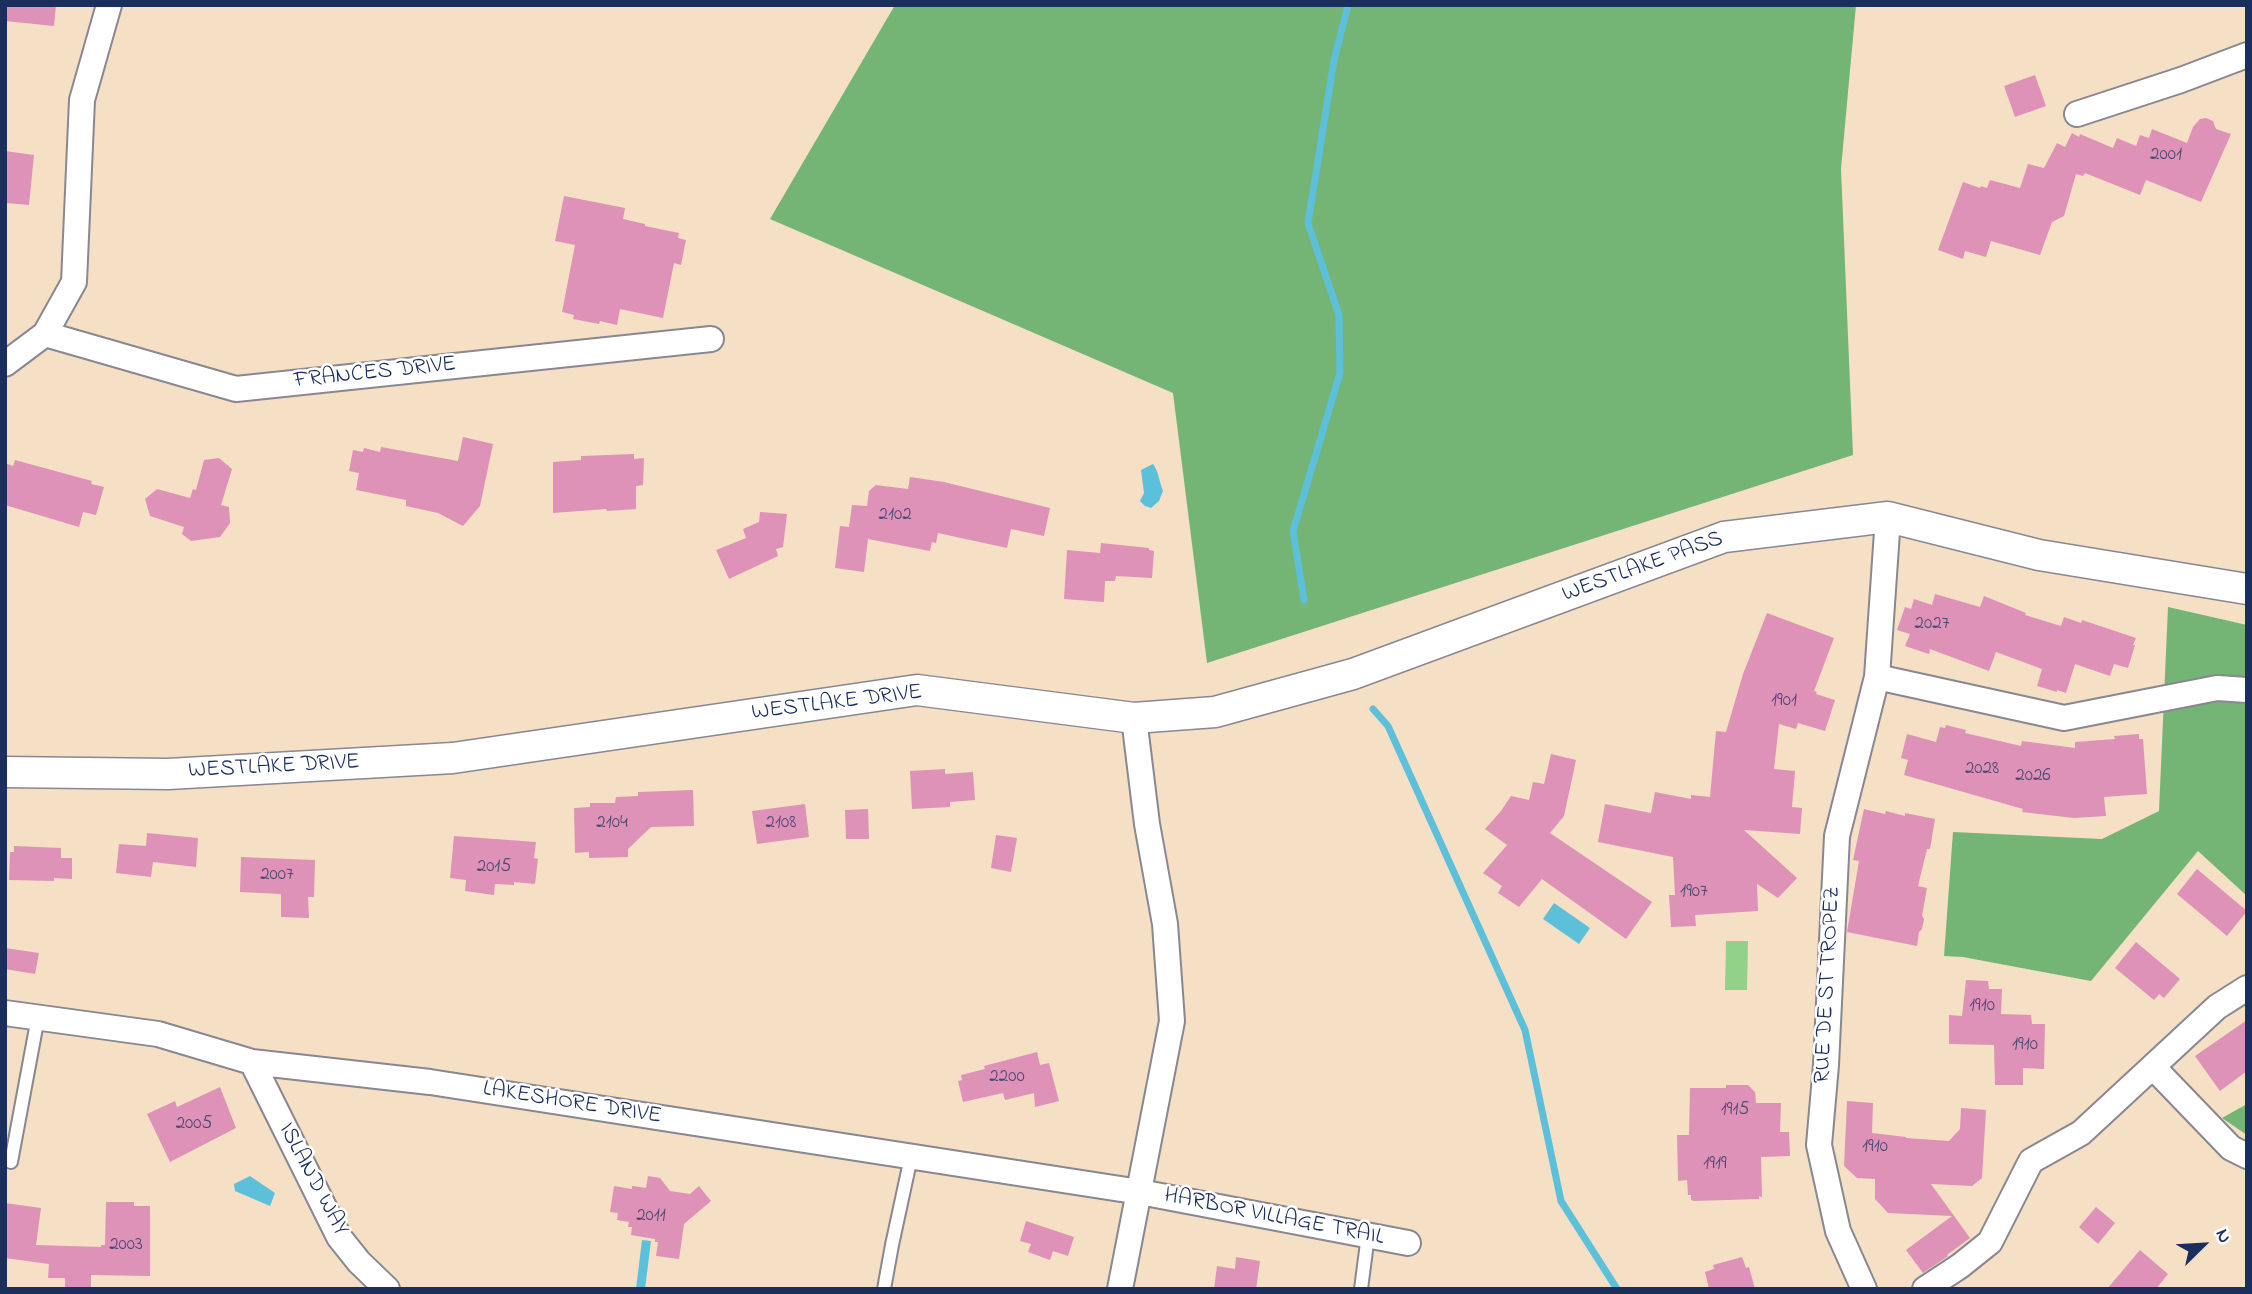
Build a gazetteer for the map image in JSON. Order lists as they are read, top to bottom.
{
  "streets": {
    "street": [
      "FRANCES DRIVE",
      "WESTLAKE PASS",
      "WESTLAKE DRIVE",
      "RUE DE ST TROPEZ",
      "LAKESHORE DRIVE",
      "ISLAND WAY",
      "HARBOR VILLAGE TRAIL"
    ]
  },
  "crossings": [
    ["WESTLAKE PASS", "WESTLAKE DRIVE"],
    ["WESTLAKE PASS", "RUE DE ST TROPEZ"],
    ["LAKESHORE DRIVE", "ISLAND WAY"],
    ["LAKESHORE DRIVE", "HARBOR VILLAGE TRAIL"]
  ],
  "house_numbers": [
    "2001",
    "2102",
    "2027",
    "1901",
    "2028",
    "2026",
    "2104",
    "2108",
    "2015",
    "2007",
    "1907",
    "1910",
    "1910",
    "2200",
    "1915",
    "2005",
    "1910",
    "1919",
    "2011",
    "2003"
  ],
  "north": "top right"
}
